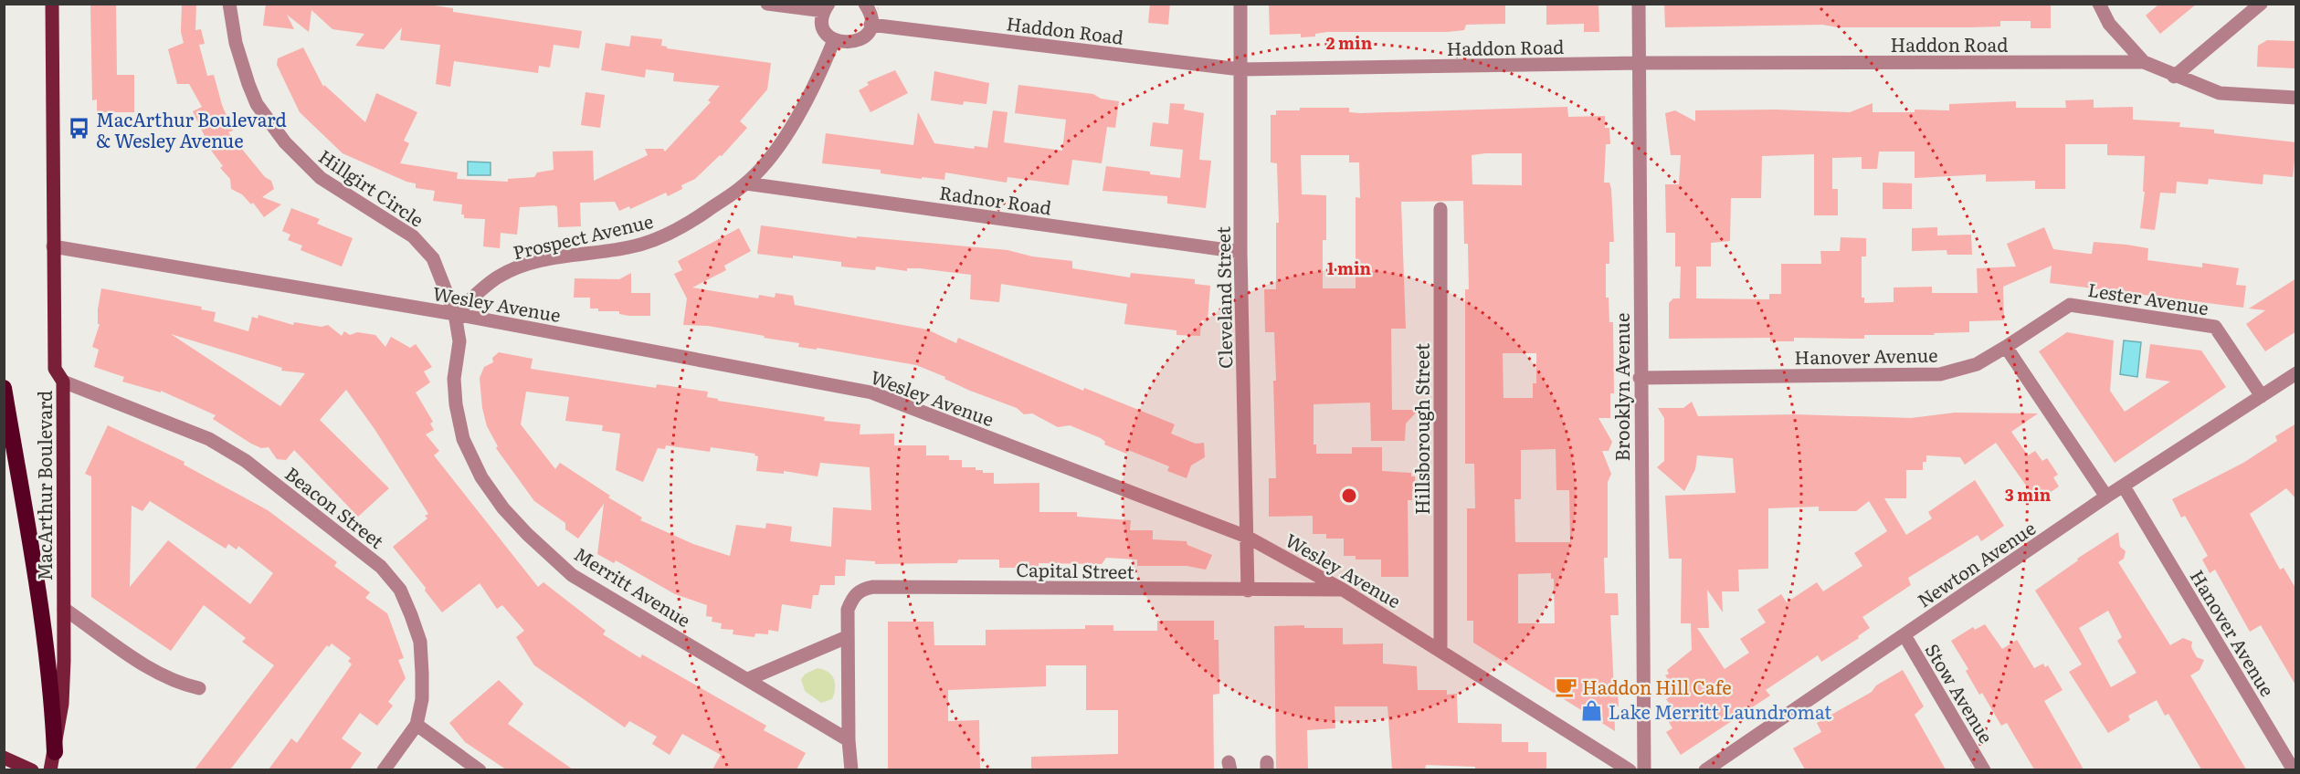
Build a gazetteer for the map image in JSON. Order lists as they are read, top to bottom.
{
  "streets": {
    "main road": ["MacArthur Boulevard"],
    "street": [
      "Haddon Road",
      "Hillgirt Circle",
      "Radnor Road",
      "Prospect Avenue",
      "Cleveland Street",
      "Lester Avenue",
      "Wesley Avenue",
      "Hanover Avenue",
      "Brooklyn Avenue",
      "Hillsborough Street",
      "Beacon Street",
      "Newton Avenue",
      "Capital Street",
      "Merritt Avenue",
      "Stow Avenue"
    ]
  },
  "crossings": [
    ["Haddon Road", "Cleveland Street"],
    ["Haddon Road", "Brooklyn Avenue"],
    ["Hillgirt Circle", "Prospect Avenue"],
    ["Hillgirt Circle", "Wesley Avenue"],
    ["Hillgirt Circle", "Merritt Avenue"],
    ["Radnor Road", "Prospect Avenue"],
    ["Radnor Road", "Cleveland Street"],
    ["Prospect Avenue", "Wesley Avenue"],
    ["Prospect Avenue", "Merritt Avenue"],
    ["Cleveland Street", "Wesley Avenue"],
    ["Cleveland Street", "Capital Street"],
    ["Lester Avenue", "Hanover Avenue"],
    ["Lester Avenue", "Newton Avenue"],
    ["Wesley Avenue", "Hillsborough Street"],
    ["Wesley Avenue", "MacArthur Boulevard"],
    ["Wesley Avenue", "Capital Street"],
    ["Wesley Avenue", "Merritt Avenue"],
    ["Hanover Avenue", "Brooklyn Avenue"],
    ["Hanover Avenue", "Newton Avenue"],
    ["MacArthur Boulevard", "Beacon Street"],
    ["Newton Avenue", "Stow Avenue"],
    ["Capital Street", "Merritt Avenue"]
  ],
  "places": {
    "bus stop": ["MacArthur Boulevard & Wesley Avenue"],
    "cafe": ["Haddon Hill Cafe"],
    "shop": ["Lake Merritt Laundromat"]
  },
  "rings": ["2 min", "1 min", "3 min"]
}
